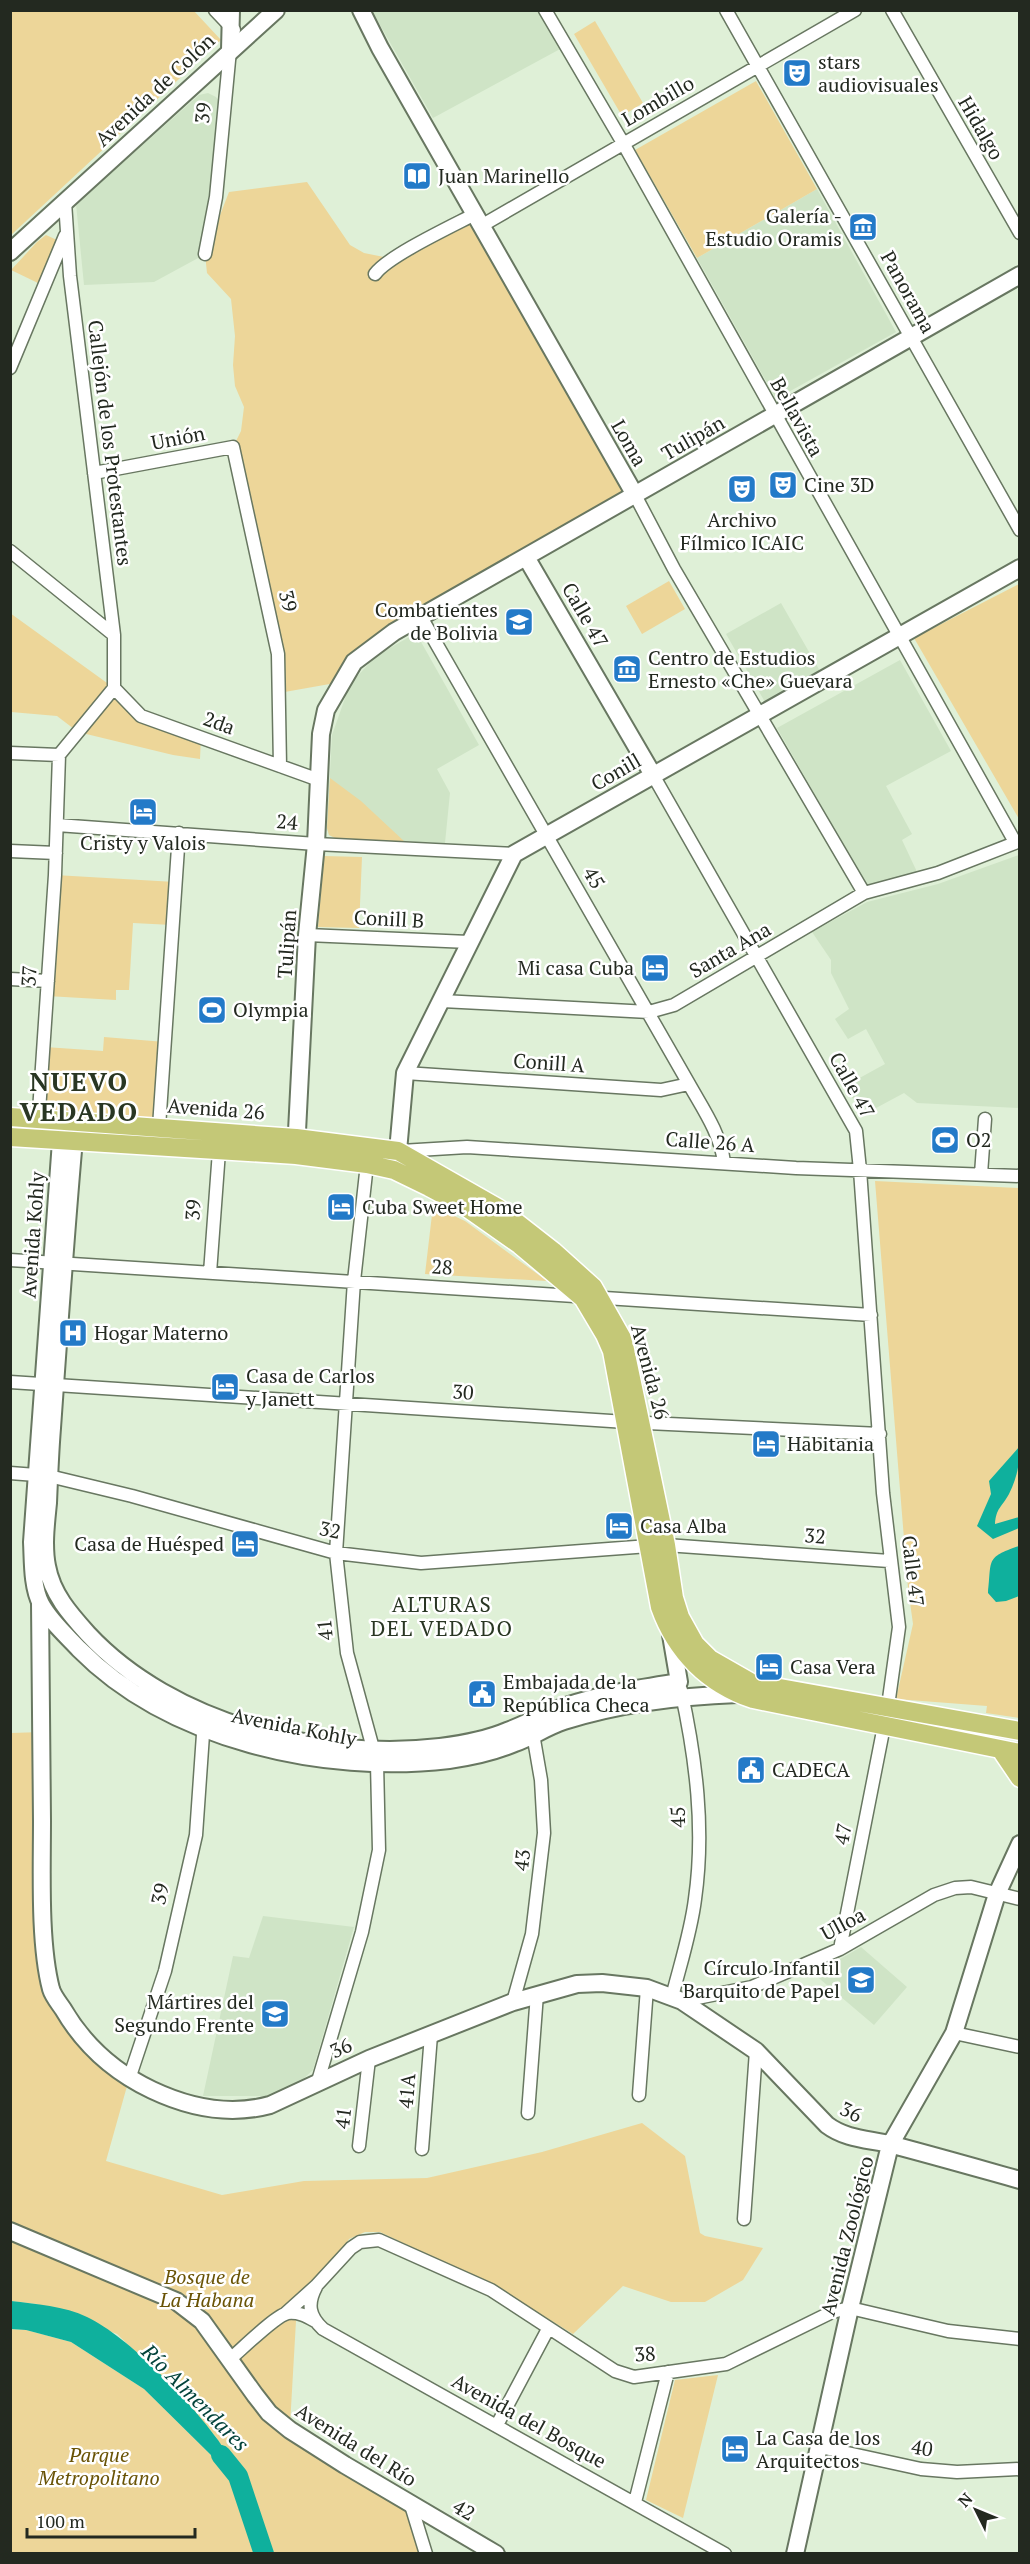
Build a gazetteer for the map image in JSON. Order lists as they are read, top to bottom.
{
  "streets": {
    "main road": ["Avenida 26"],
    "street": [
      "Avenida de Colón",
      "Lombillo",
      "39",
      "Hidalgo",
      "Panorama",
      "Bellavista",
      "Unión",
      "Tulipán",
      "Callejón de los Protestantes",
      "Loma",
      "Calle 47",
      "2da",
      "Conill",
      "24",
      "45",
      "Conill B",
      "Santa Ana",
      "37",
      "Conill A",
      "Calle 26 A",
      "Avenida Kohly",
      "28",
      "30",
      "32",
      "41",
      "47",
      "43",
      "Ulloa",
      "36",
      "41A",
      "Avenida Zoológico",
      "38",
      "Avenida del Bosque",
      "Avenida del Río",
      "40",
      "42"
    ]
  },
  "crossings": [
    ["Avenida de Colón", "39"],
    ["Avenida de Colón", "Callejón de los Protestantes"],
    ["Lombillo", "Panorama"],
    ["Lombillo", "Bellavista"],
    ["Lombillo", "Loma"],
    ["39", "Unión"],
    ["39", "2da"],
    ["39", "Avenida 26"],
    ["39", "Avenida Kohly"],
    ["39", "28"],
    ["39", "36"],
    ["Panorama", "Tulipán"],
    ["Bellavista", "Tulipán"],
    ["Bellavista", "Conill"],
    ["Bellavista", "Santa Ana"],
    ["Unión", "Callejón de los Protestantes"],
    ["Tulipán", "Loma"],
    ["Tulipán", "Calle 47"],
    ["Tulipán", "2da"],
    ["Tulipán", "24"],
    ["Tulipán", "45"],
    ["Tulipán", "Conill B"],
    ["Tulipán", "Avenida 26"],
    ["Callejón de los Protestantes", "2da"],
    ["Loma", "Conill"],
    ["Loma", "Santa Ana"],
    ["Calle 47", "Conill"],
    ["Calle 47", "Santa Ana"],
    ["Calle 47", "Avenida 26"],
    ["Calle 47", "Calle 26 A"],
    ["Calle 47", "28"],
    ["Calle 47", "30"],
    ["Calle 47", "32"],
    ["Conill", "24"],
    ["Conill", "45"],
    ["24", "37"],
    ["45", "Santa Ana"],
    ["45", "Conill A"],
    ["45", "Avenida 26"],
    ["45", "Calle 26 A"],
    ["45", "Avenida Kohly"],
    ["45", "Ulloa"],
    ["45", "36"],
    ["37", "Avenida 26"],
    ["Avenida 26", "Calle 26 A"],
    ["Avenida 26", "Avenida Kohly"],
    ["Avenida 26", "28"],
    ["Avenida 26", "30"],
    ["Avenida 26", "32"],
    ["Avenida 26", "41"],
    ["Avenida 26", "47"],
    ["Avenida Kohly", "28"],
    ["Avenida Kohly", "30"],
    ["Avenida Kohly", "32"],
    ["Avenida Kohly", "41"],
    ["Avenida Kohly", "43"],
    ["Avenida Kohly", "36"],
    ["28", "41"],
    ["30", "41"],
    ["32", "41"],
    ["41", "36"],
    ["47", "Ulloa"],
    ["43", "36"],
    ["Ulloa", "36"],
    ["Ulloa", "Avenida Zoológico"],
    ["36", "41A"],
    ["36", "Avenida Zoológico"],
    ["Avenida Zoológico", "38"],
    ["Avenida Zoológico", "40"],
    ["38", "Avenida del Bosque"],
    ["Avenida del Río", "42"]
  ],
  "districts": ["NUEVO VEDADO", "ALTURAS DEL VEDADO"],
  "water": ["Río Almendares"],
  "parks": ["Bosque de La Habana", "Parque Metropolitano"],
  "places": {
    "theatre": ["stars audiovisuales", "Cine 3D", "Archivo Fílmico ICAIC"],
    "library": ["Juan Marinello"],
    "museum": ["Galería - Estudio Oramis", "Centro de Estudios Ernesto «Che» Guevara"],
    "school or university": ["Combatientes de Bolivia", "Círculo Infantil Barquito de Papel", "Mártires del Segundo Frente"],
    "hotel": [
      "Cristy y Valois",
      "Mi casa Cuba",
      "Cuba Sweet Home",
      "Casa de Carlos y Janett",
      "Habitania",
      "Casa Alba",
      "Casa de Huésped",
      "Casa Vera",
      "La Casa de los Arquitectos"
    ],
    "sports": ["Olympia", "O2"],
    "hospital": ["Hogar Materno"],
    "public building": ["Embajada de la República Checa", "CADECA"]
  },
  "scale_bar": "100 m",
  "north": "top left"
}
